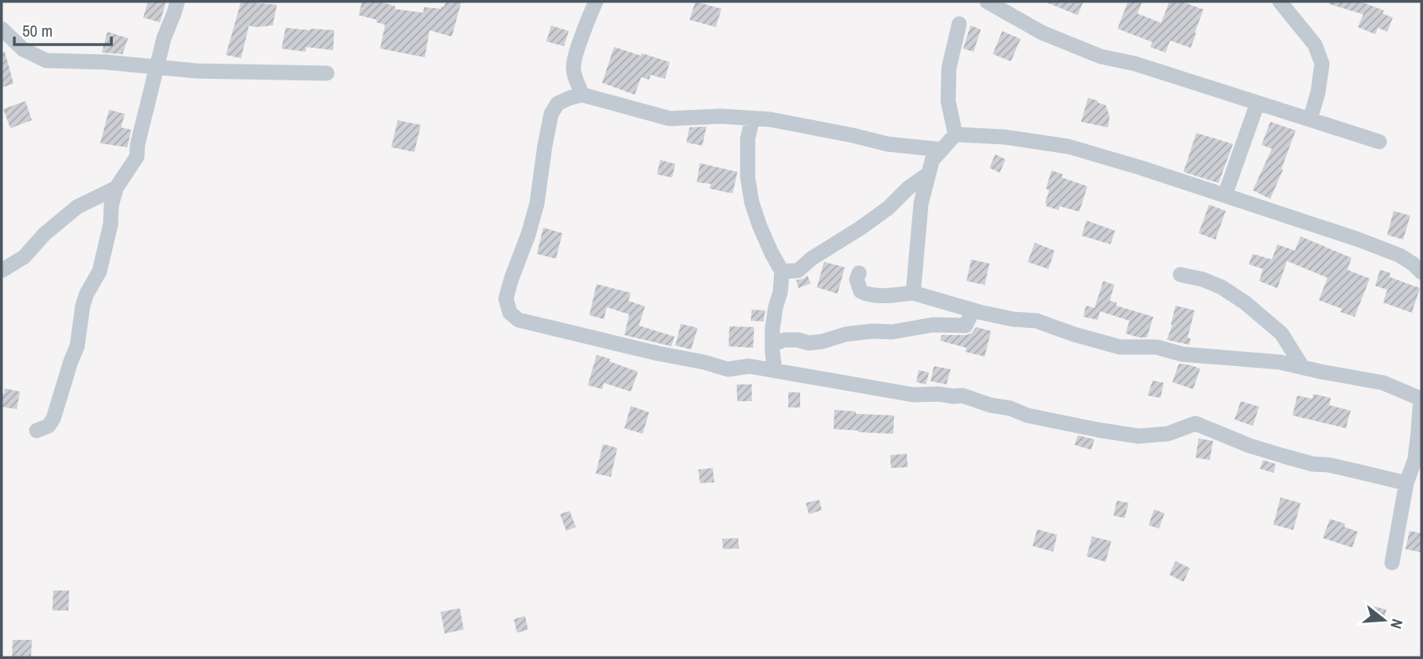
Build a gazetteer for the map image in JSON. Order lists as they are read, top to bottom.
{
  "scale_bar": "50 m",
  "north": "right"
}
